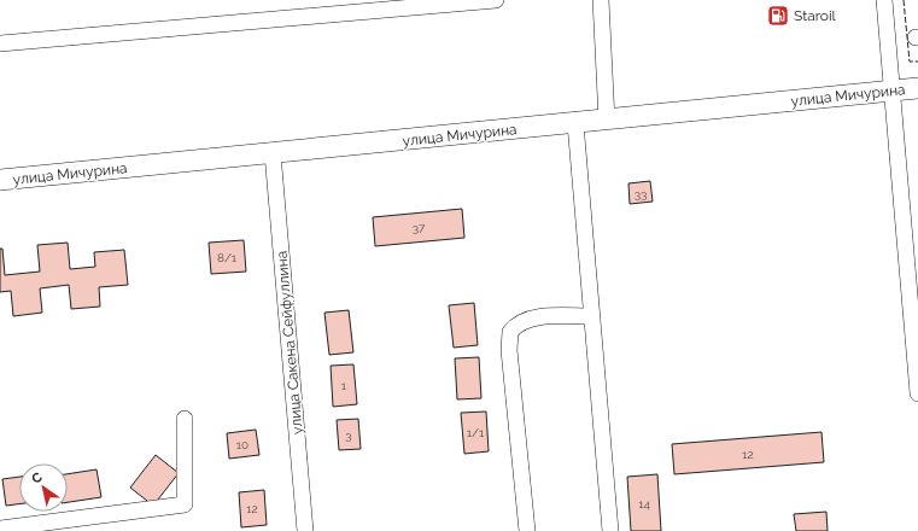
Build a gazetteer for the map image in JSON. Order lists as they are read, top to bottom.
{
  "streets": {
    "main road": ["улица Мичурина"],
    "street": ["улица Сакена Сейфуллина"]
  },
  "crossings": [
    ["улица Мичурина", "улица Сакена Сейфуллина"]
  ],
  "places": {
    "fuel station": ["Staroil"]
  },
  "house_numbers": [
    "33",
    "37",
    "8/1",
    "1",
    "1/1",
    "3",
    "10",
    "12",
    "14",
    "12"
  ],
  "north": "top left"
}
